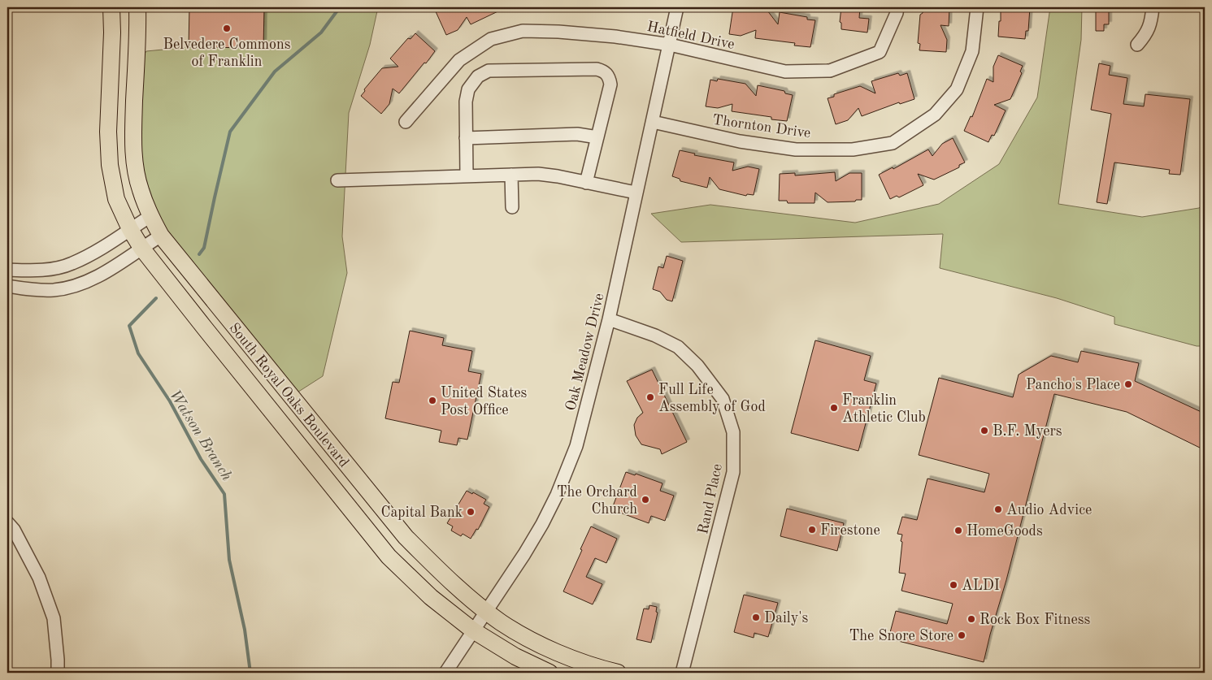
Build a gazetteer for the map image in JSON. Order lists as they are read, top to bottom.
{
  "streets": {
    "main road": ["South Royal Oaks Boulevard"],
    "street": [
      "Hatfield Drive",
      "Thornton Drive",
      "Oak Meadow Drive",
      "Rand Place"
    ]
  },
  "crossings": [
    ["Hatfield Drive", "Oak Meadow Drive"],
    ["Thornton Drive", "Oak Meadow Drive"],
    ["Oak Meadow Drive", "South Royal Oaks Boulevard"],
    ["Oak Meadow Drive", "Rand Place"]
  ],
  "water": ["Watson Branch"],
  "places": [
    "Belvedere Commons of Franklin",
    "Pancho's Place",
    "Full Life Assembly of God",
    "United States Post Office",
    "Franklin Athletic Club",
    "B.F. Myers",
    "The Orchard Church",
    "Audio Advice",
    "Capital Bank",
    "Firestone",
    "HomeGoods",
    "ALDI",
    "Daily's",
    "Rock Box Fitness",
    "The Snore Store"
  ]
}
